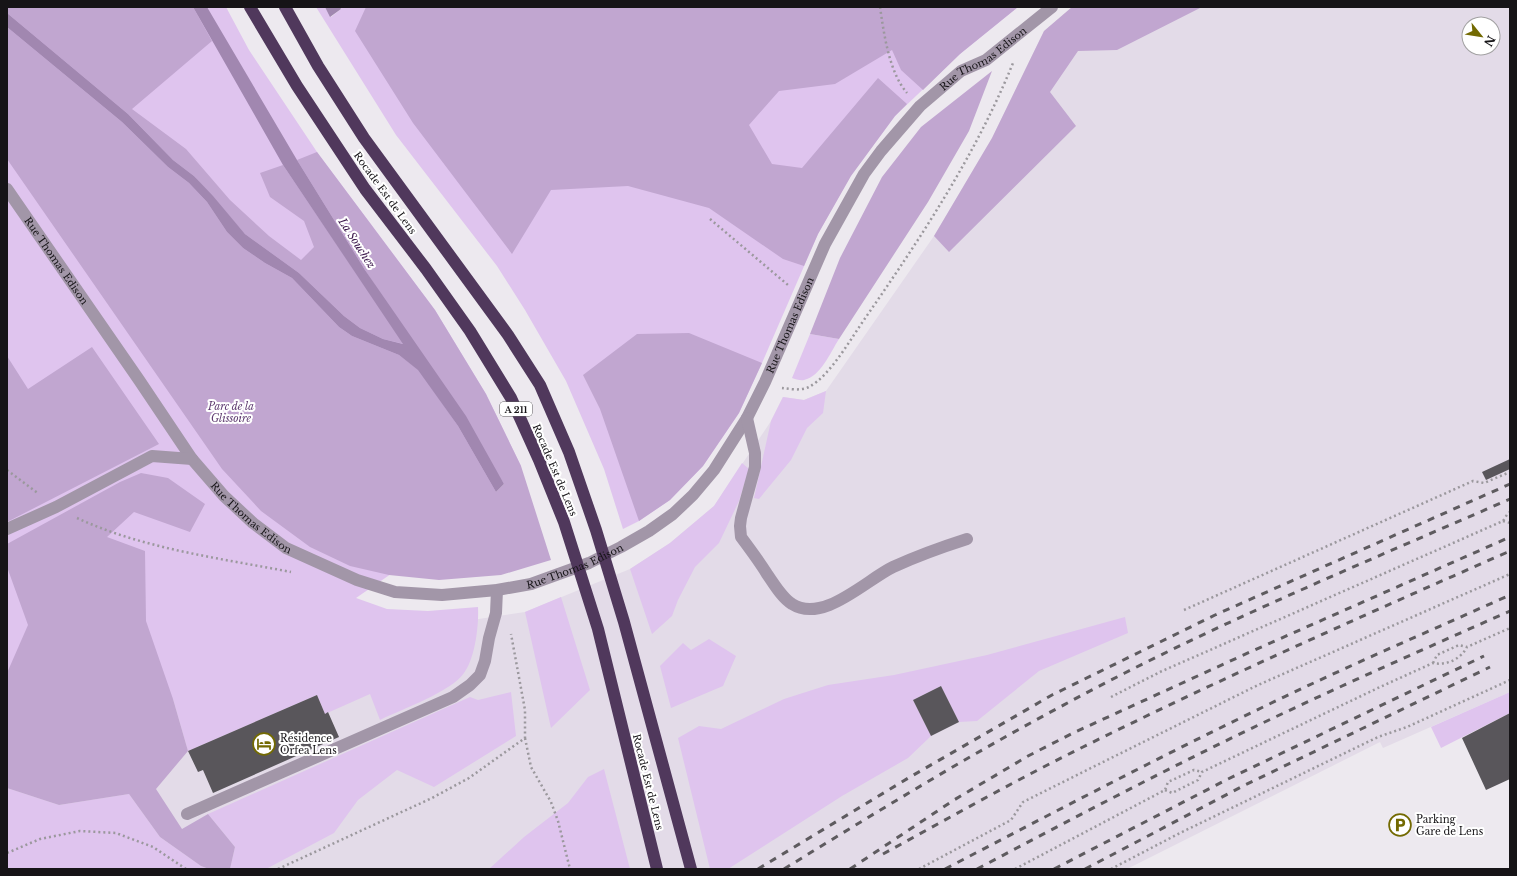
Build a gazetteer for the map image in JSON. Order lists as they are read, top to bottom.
{
  "streets": {
    "highway": ["Rocade Est de Lens", "A 211"],
    "street": ["Rue Thomas Edison"]
  },
  "water": ["La Souchez"],
  "parks": ["Parc de la Glissoire"],
  "places": {
    "hotel": ["Résidence Orfea Lens"],
    "parking": ["Parking Gare de Lens"]
  },
  "north": "bottom right"
}
